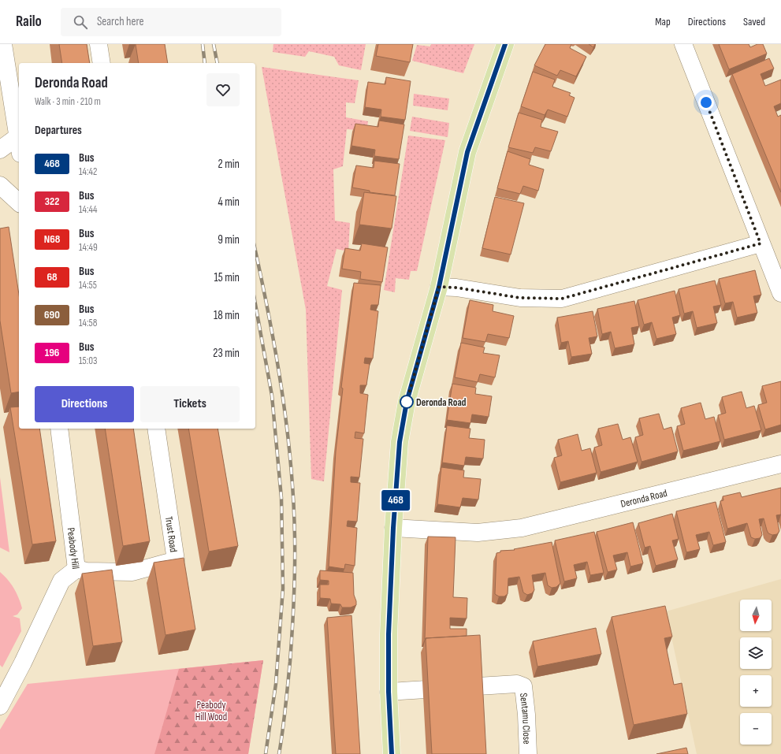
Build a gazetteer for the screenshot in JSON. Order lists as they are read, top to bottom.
{
  "streets": {
    "street": [
      "Deronda Road",
      "Trust Road",
      "Peabody Hill",
      "Sentamu Close"
    ]
  },
  "crossings": [
    ["Trust Road", "Peabody Hill"]
  ],
  "parks": ["Peabody Hill Wood"],
  "places": ["Deronda Road"],
  "lines": ["bus line 468"],
  "north": "bottom",
  "page": {
    "header": "Railo",
    "search": "Search here",
    "nav": ["Map", "Directions", "Saved"],
    "on_map": "468",
    "heading": [
      ["Deronda Road", "Walk · 3 min · 210 m"],
      "Departures"
    ],
    "list": [
      {
        "mark": "468",
        "name": "Bus",
        "note": "14:42",
        "value": "2 min"
      },
      {
        "mark": "322",
        "name": "Bus",
        "note": "14:44",
        "value": "4 min"
      },
      {
        "mark": "N68",
        "name": "Bus",
        "note": "14:49",
        "value": "9 min"
      },
      {
        "mark": "68",
        "name": "Bus",
        "note": "14:55",
        "value": "15 min"
      },
      {
        "mark": "690",
        "name": "Bus",
        "note": "14:58",
        "value": "18 min"
      },
      {
        "mark": "196",
        "name": "Bus",
        "note": "15:03",
        "value": "23 min"
      }
    ],
    "buttons": ["Directions", "Tickets"],
    "map_buttons": ["+", "−"]
  }
}
